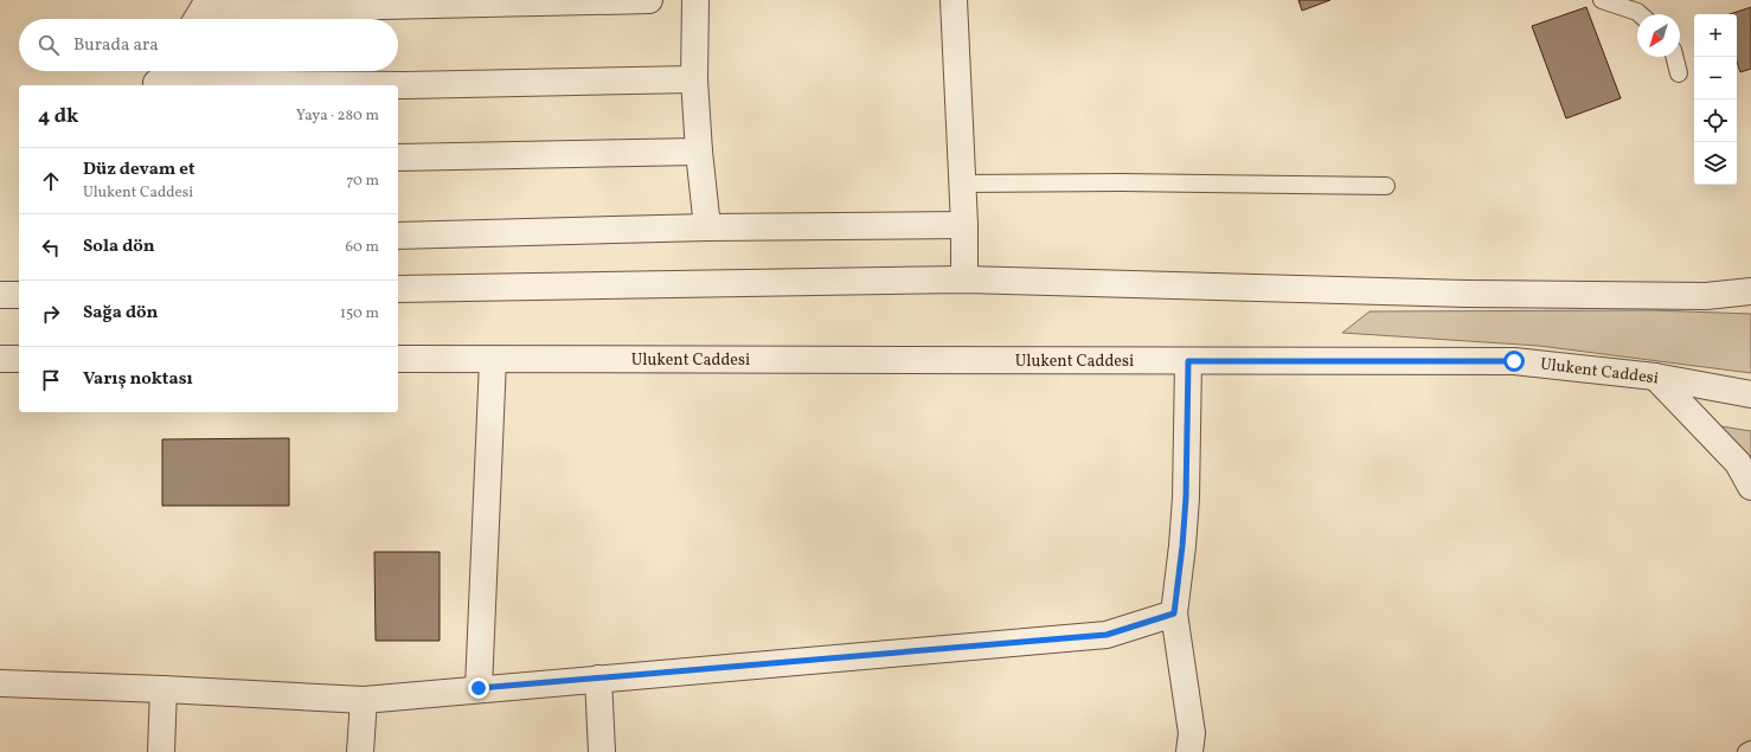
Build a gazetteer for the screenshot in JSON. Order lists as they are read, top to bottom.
{
  "streets": {
    "street": ["Ulukent Caddesi"]
  },
  "north": "bottom left",
  "page": {
    "map_buttons": ["+", "−"],
    "search": "Burada ara",
    "heading": ["4 dk", "Yaya · 280 m"],
    "list": [
      ["Düz devam et", "Ulukent Caddesi", "70 m"],
      ["Sola dön", "60 m"],
      ["Sağa dön", "150 m"],
      "Varış noktası"
    ]
  }
}
